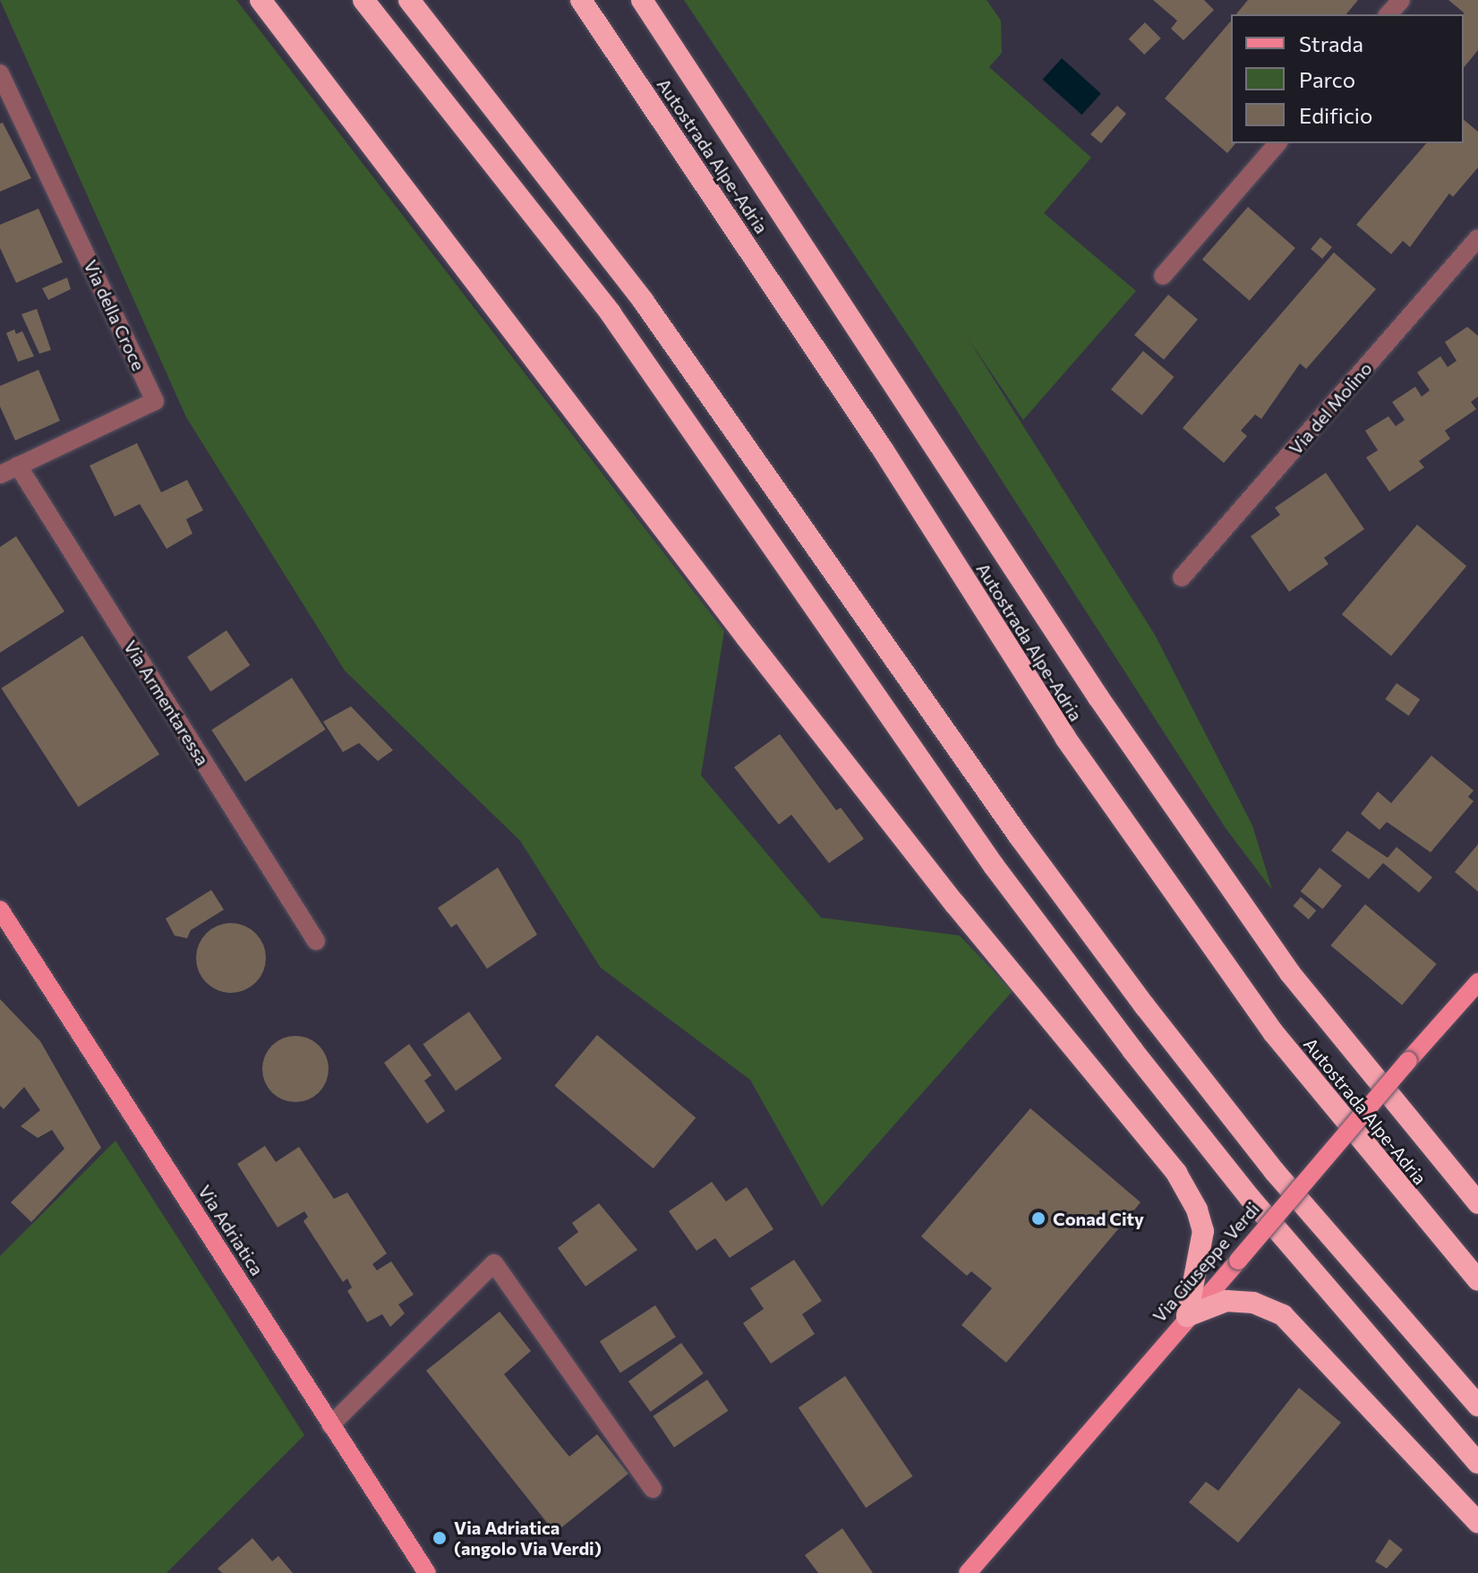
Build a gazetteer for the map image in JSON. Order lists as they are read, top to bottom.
{
  "streets": {
    "highway": ["Autostrada Alpe-Adria"],
    "main road": ["Via Adriatica", "Via Giuseppe Verdi"],
    "street": ["Via della Croce", "Via del Molino", "Via Armentaressa"]
  },
  "crossings": [
    ["Via della Croce", "Via Armentaressa"]
  ],
  "places": ["Conad City", "Via Adriatica (angolo Via Verdi)"],
  "legend": ["Strada", "Parco", "Edificio"]
}
